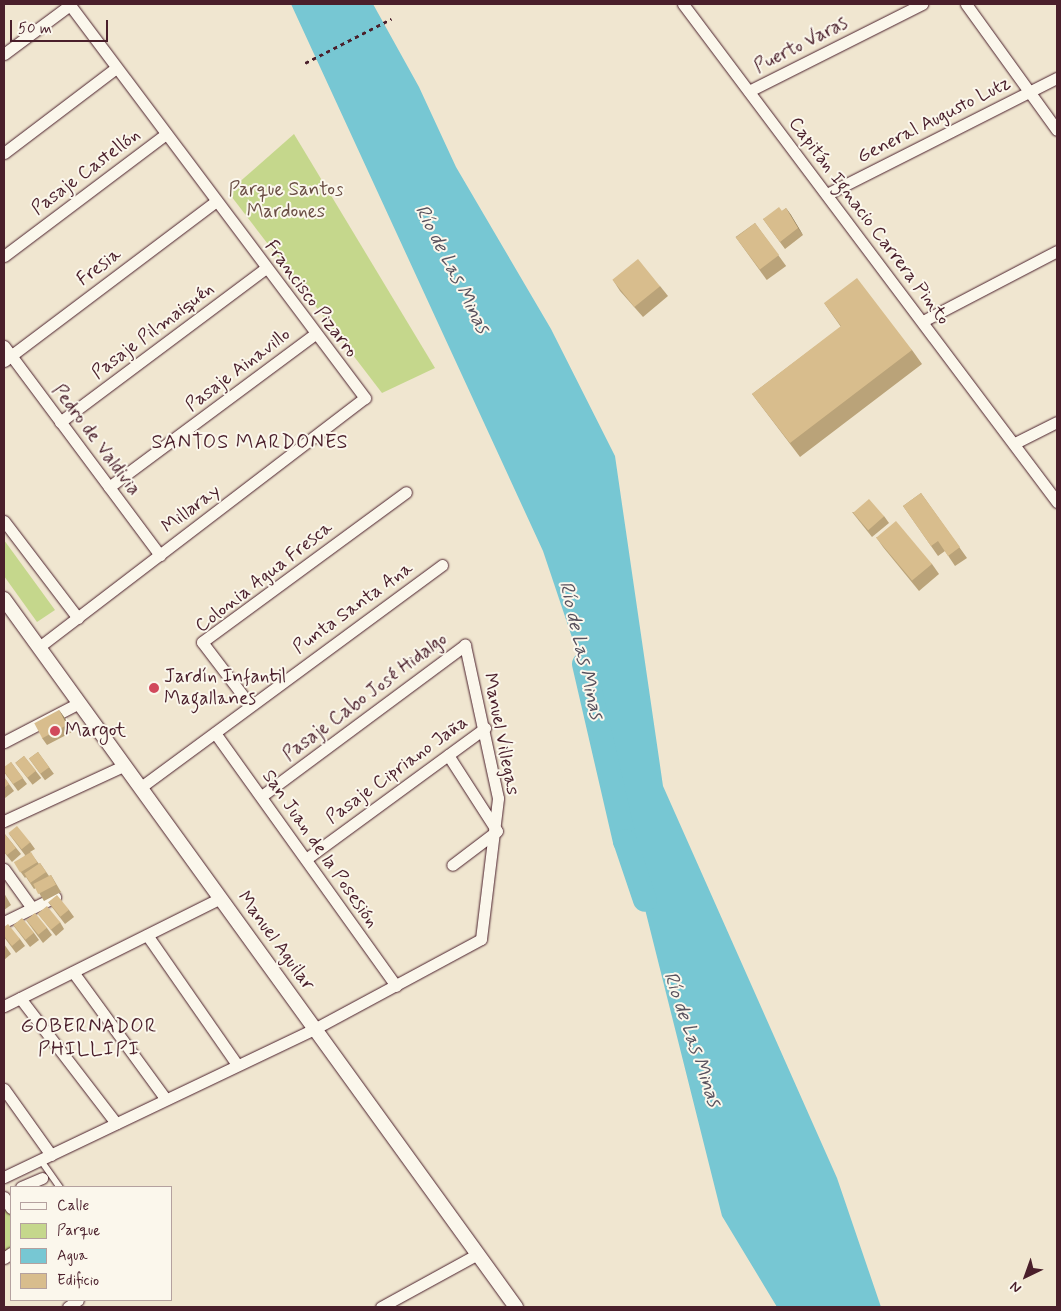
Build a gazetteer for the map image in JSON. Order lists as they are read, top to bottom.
{
  "streets": {
    "street": [
      "Puerto Varas",
      "General Augusto Lutz",
      "Pasaje Castellón",
      "Capitán Ignacio Carrera Pinto",
      "Fresia",
      "Francisco Pizarro",
      "Pasaje Pilmaiquén",
      "Pasaje Ainavillo",
      "Pedro de Valdivia",
      "Millaray",
      "Colonia Agua Fresca",
      "Punta Santa Ana",
      "Pasaje Cabo José Hidalgo",
      "Manuel Villegas",
      "Pasaje Cipriano Jaña",
      "San Juan de la Posesión",
      "Manuel Aguilar"
    ]
  },
  "crossings": [
    ["Puerto Varas", "Capitán Ignacio Carrera Pinto"],
    ["General Augusto Lutz", "Capitán Ignacio Carrera Pinto"],
    ["Pasaje Castellón", "Francisco Pizarro"],
    ["Fresia", "Francisco Pizarro"],
    ["Fresia", "Pedro de Valdivia"],
    ["Francisco Pizarro", "Pasaje Pilmaiquén"],
    ["Francisco Pizarro", "Pasaje Ainavillo"],
    ["Francisco Pizarro", "Millaray"],
    ["Pasaje Pilmaiquén", "Pedro de Valdivia"],
    ["Pasaje Ainavillo", "Pedro de Valdivia"],
    ["Pedro de Valdivia", "Millaray"],
    ["Millaray", "Manuel Aguilar"],
    ["Colonia Agua Fresca", "Punta Santa Ana"],
    ["Punta Santa Ana", "San Juan de la Posesión"],
    ["Punta Santa Ana", "Manuel Aguilar"],
    ["Pasaje Cabo José Hidalgo", "Manuel Villegas"],
    ["Pasaje Cabo José Hidalgo", "San Juan de la Posesión"],
    ["Manuel Villegas", "Pasaje Cipriano Jaña"],
    ["Manuel Villegas", "San Juan de la Posesión"],
    ["Pasaje Cipriano Jaña", "San Juan de la Posesión"]
  ],
  "districts": ["SANTOS MARDONES", "GOBERNADOR PHILLIPI"],
  "water": ["Río de Las Minas"],
  "parks": ["Parque Santos Mardones"],
  "places": ["Jardín Infantil Magallanes", "Margot"],
  "legend": [
    "Calle",
    "Parque",
    "Agua",
    "Edificio"
  ],
  "scale_bar": "50 m",
  "north": "bottom left"
}
